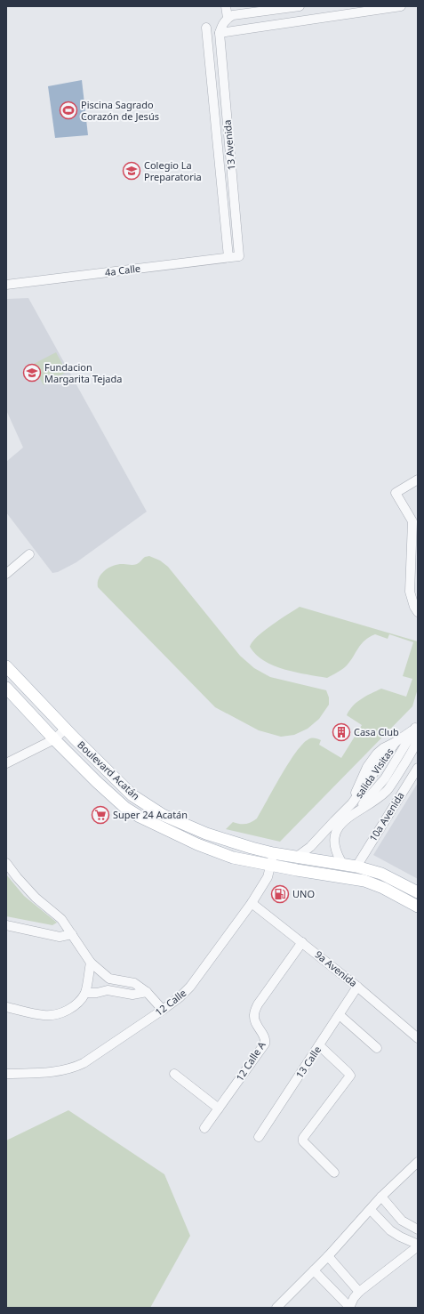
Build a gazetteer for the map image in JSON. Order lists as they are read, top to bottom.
{
  "streets": {
    "main road": ["Boulevard Acatán"],
    "street": [
      "13 Avenida",
      "4a Calle",
      "salida Visitas",
      "10a Avenida",
      "9a Avenida",
      "12 Calle",
      "12 Calle A",
      "13 Calle"
    ]
  },
  "crossings": [
    ["13 Avenida", "4a Calle"],
    ["Boulevard Acatán", "10a Avenida"],
    ["Boulevard Acatán", "12 Calle"],
    ["9a Avenida", "12 Calle"],
    ["9a Avenida", "12 Calle A"],
    ["9a Avenida", "13 Calle"]
  ],
  "places": {
    "sports": ["Piscina Sagrado Corazón de Jesús"],
    "school or university": ["Colegio La Preparatoria", "Fundacion Margarita Tejada"],
    "building": ["Casa Club"],
    "supermarket": ["Super 24 Acatán"],
    "fuel station": ["UNO"]
  }
}
